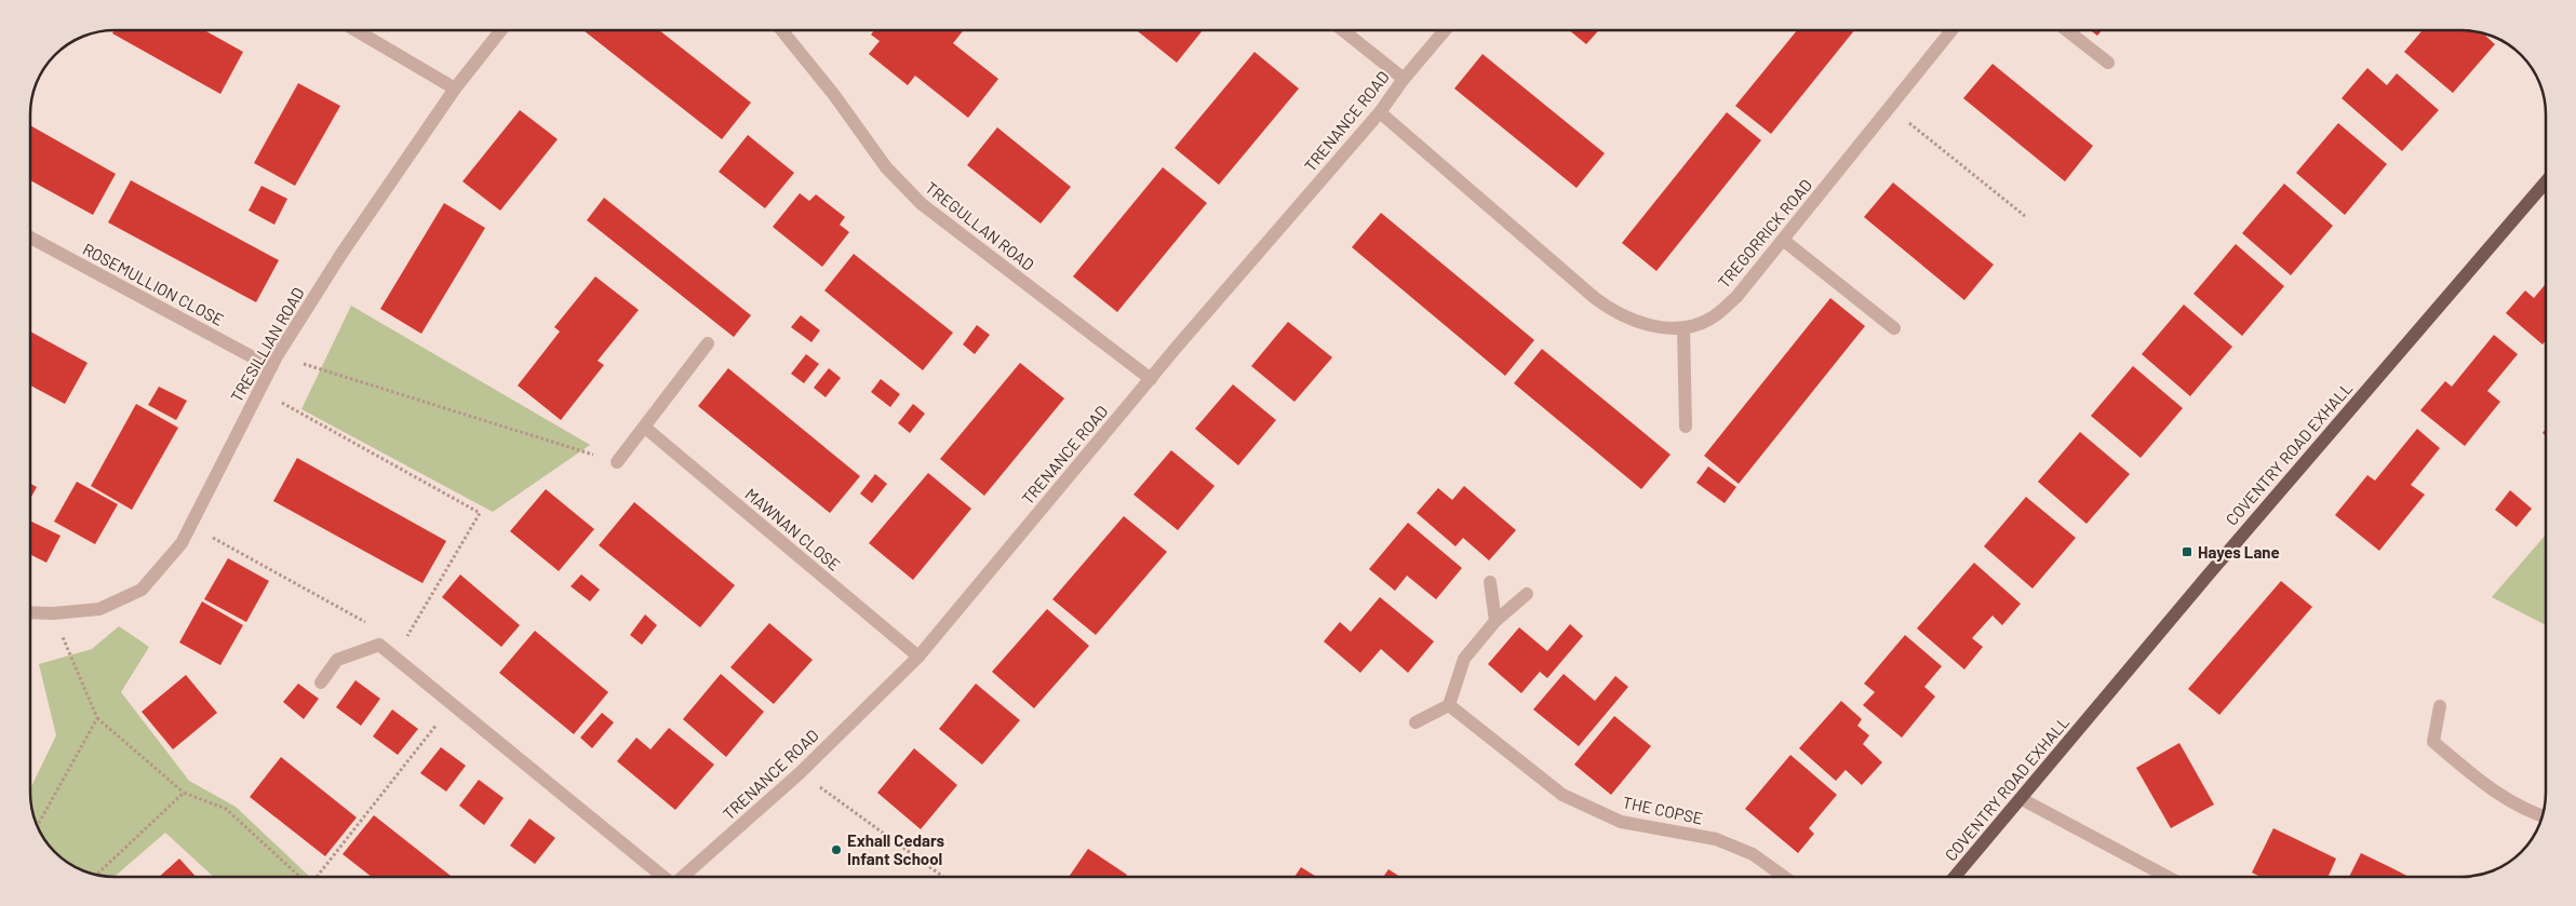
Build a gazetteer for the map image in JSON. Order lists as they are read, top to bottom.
{
  "streets": {
    "main road": ["COVENTRY ROAD EXHALL"],
    "street": [
      "TRENANCE ROAD",
      "TREGULLAN ROAD",
      "TREGORRICK ROAD",
      "ROSEMULLION CLOSE",
      "TRESILLIAN ROAD",
      "MAWNAN CLOSE",
      "THE COPSE"
    ]
  },
  "crossings": [
    ["TRENANCE ROAD", "TREGULLAN ROAD"],
    ["TRENANCE ROAD", "TREGORRICK ROAD"],
    ["TRENANCE ROAD", "MAWNAN CLOSE"],
    ["ROSEMULLION CLOSE", "TRESILLIAN ROAD"]
  ],
  "places": {
    "transit": ["Hayes Lane"],
    "other": ["Exhall Cedars Infant School"]
  }
}
